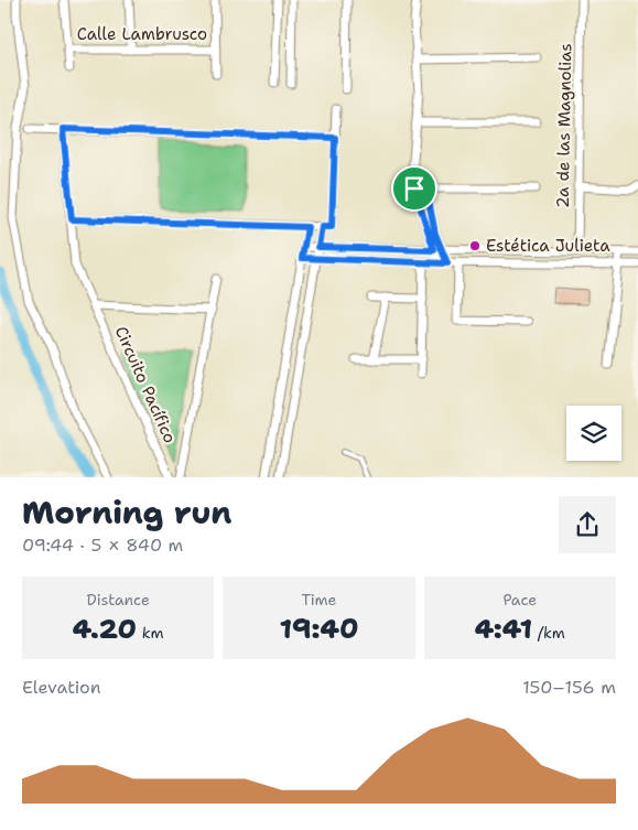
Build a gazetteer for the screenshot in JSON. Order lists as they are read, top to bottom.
{
  "streets": {
    "street": ["Calle Lambrusco", "2a de las Magnolias", "Circuito Pacífico"]
  },
  "places": ["Estética Julieta"],
  "page": {
    "heading": ["Morning run", "09:44 · 5 × 840 m"],
    "stats": [
      ["Distance", "4.20 km"],
      ["Time", "19:40"],
      ["Pace", "4:41 /km"]
    ],
    "chart": ["Elevation", "150–156 m"]
  }
}
